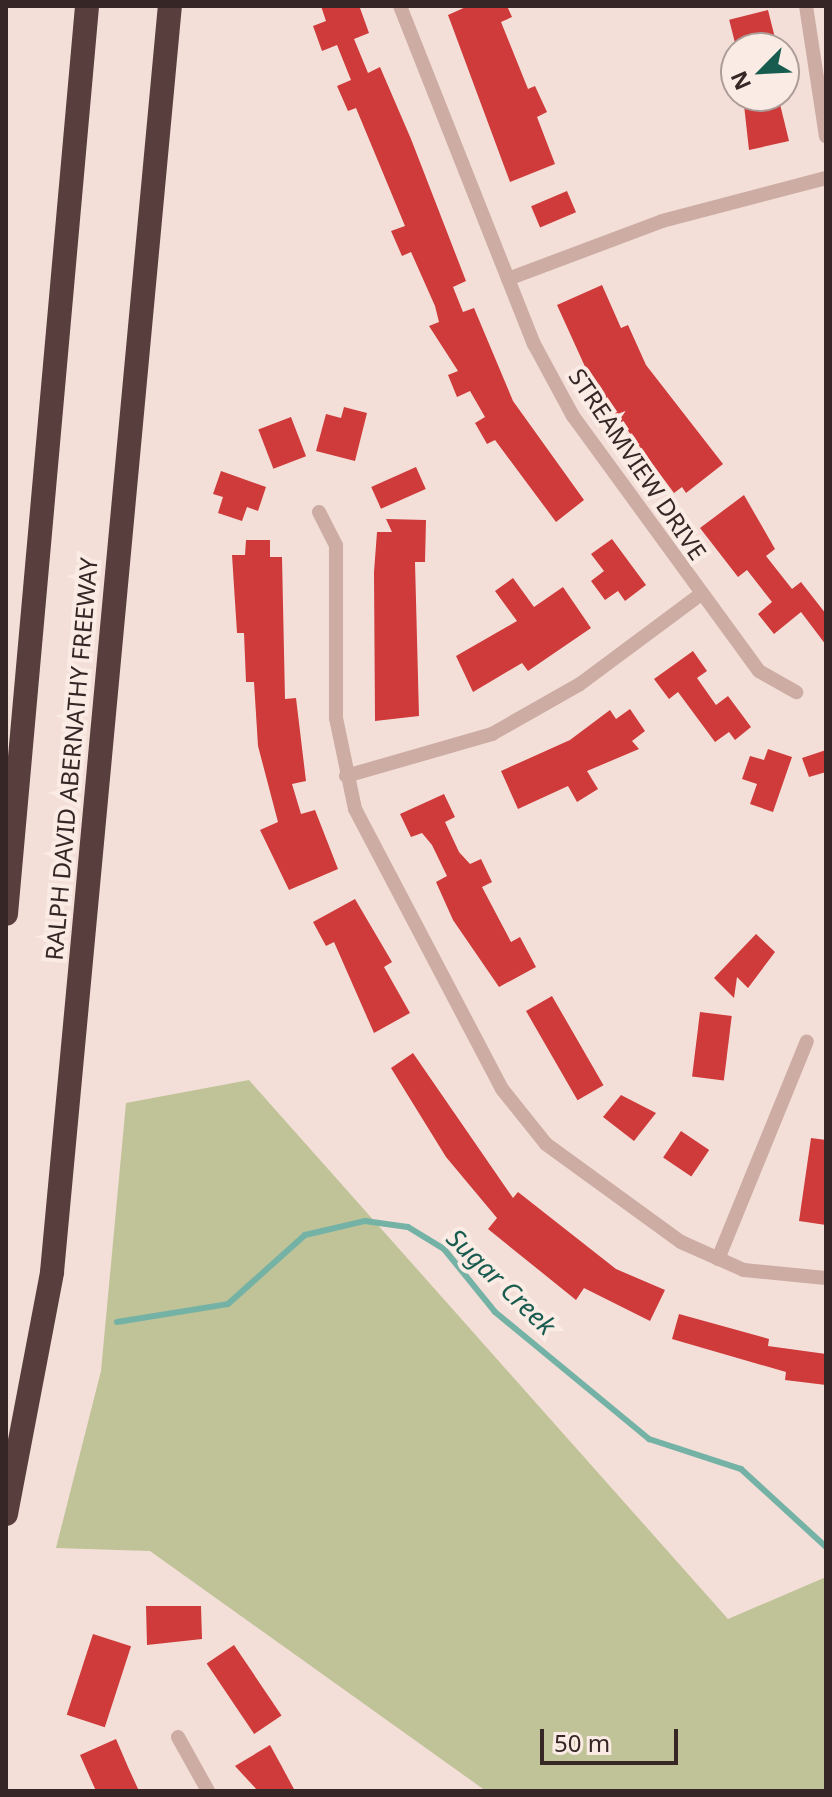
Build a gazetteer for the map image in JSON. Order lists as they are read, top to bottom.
{
  "streets": {
    "highway": ["RALPH DAVID ABERNATHY FREEWAY"],
    "street": ["STREAMVIEW DRIVE"]
  },
  "water": ["Sugar Creek"],
  "scale_bar": "50 m",
  "north": "bottom left"
}
